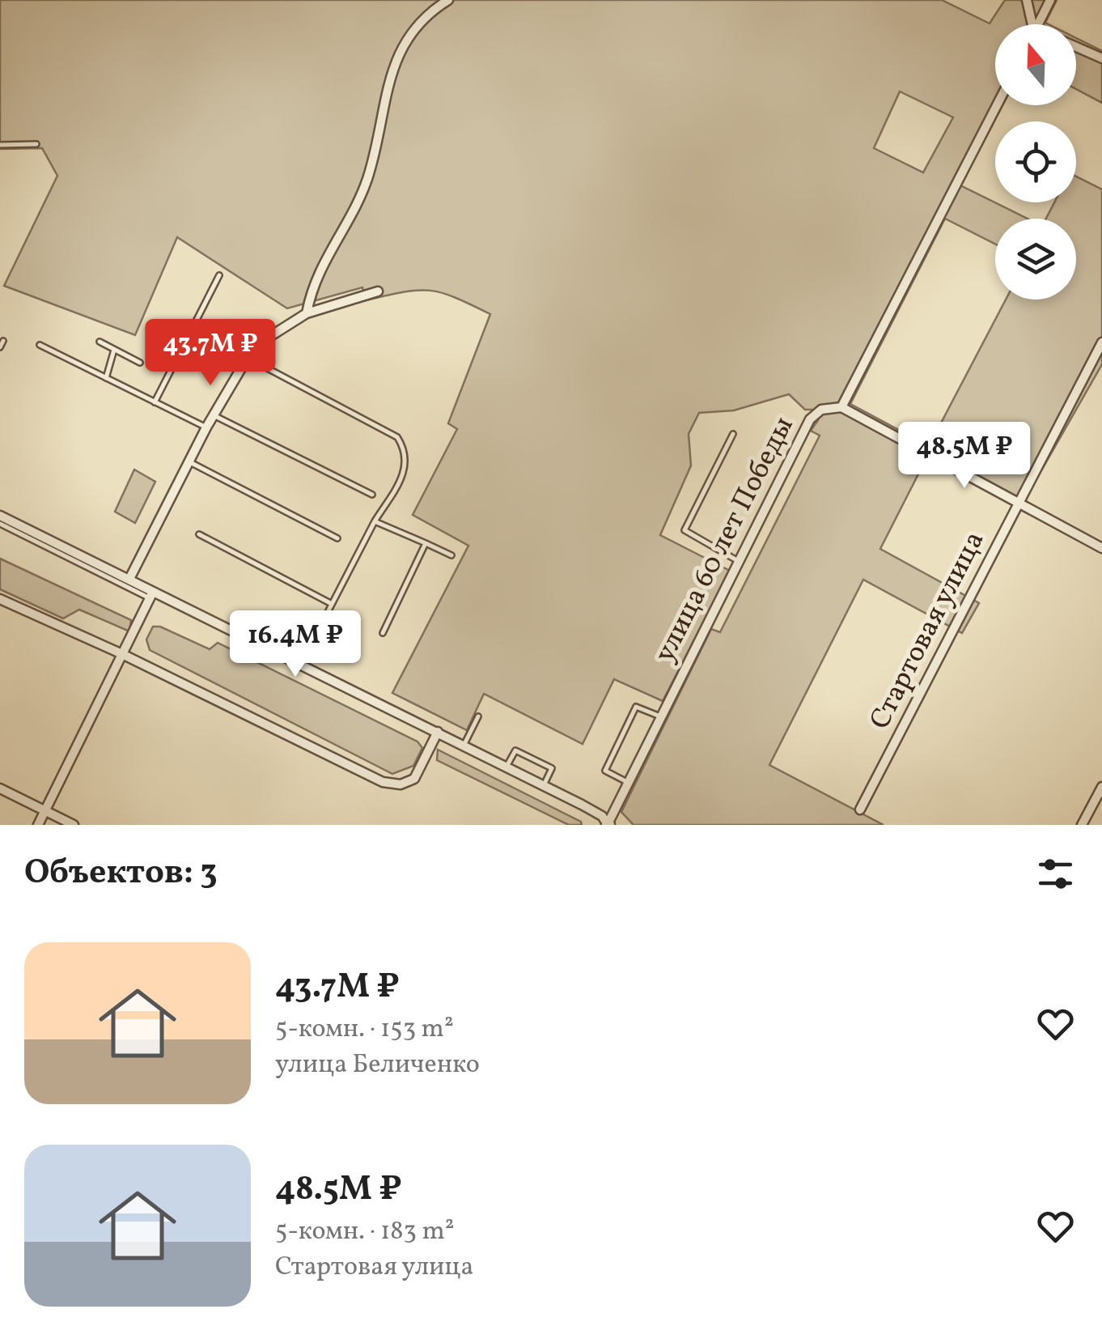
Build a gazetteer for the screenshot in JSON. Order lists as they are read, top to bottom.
{
  "streets": {
    "street": ["улица 60 лет Победы", "Стартовая улица"]
  },
  "north": "top",
  "page": {
    "price": ["43.7M ₽", "48.5M ₽", "16.4M ₽"],
    "heading": "Объектов: 3",
    "list": [
      {
        "name": "43.7M ₽",
        "note": "5-комн. · 153 m² · улица Беличенко"
      },
      {
        "name": "48.5M ₽",
        "note": "5-комн. · 183 m² · Стартовая улица"
      }
    ]
  }
}
